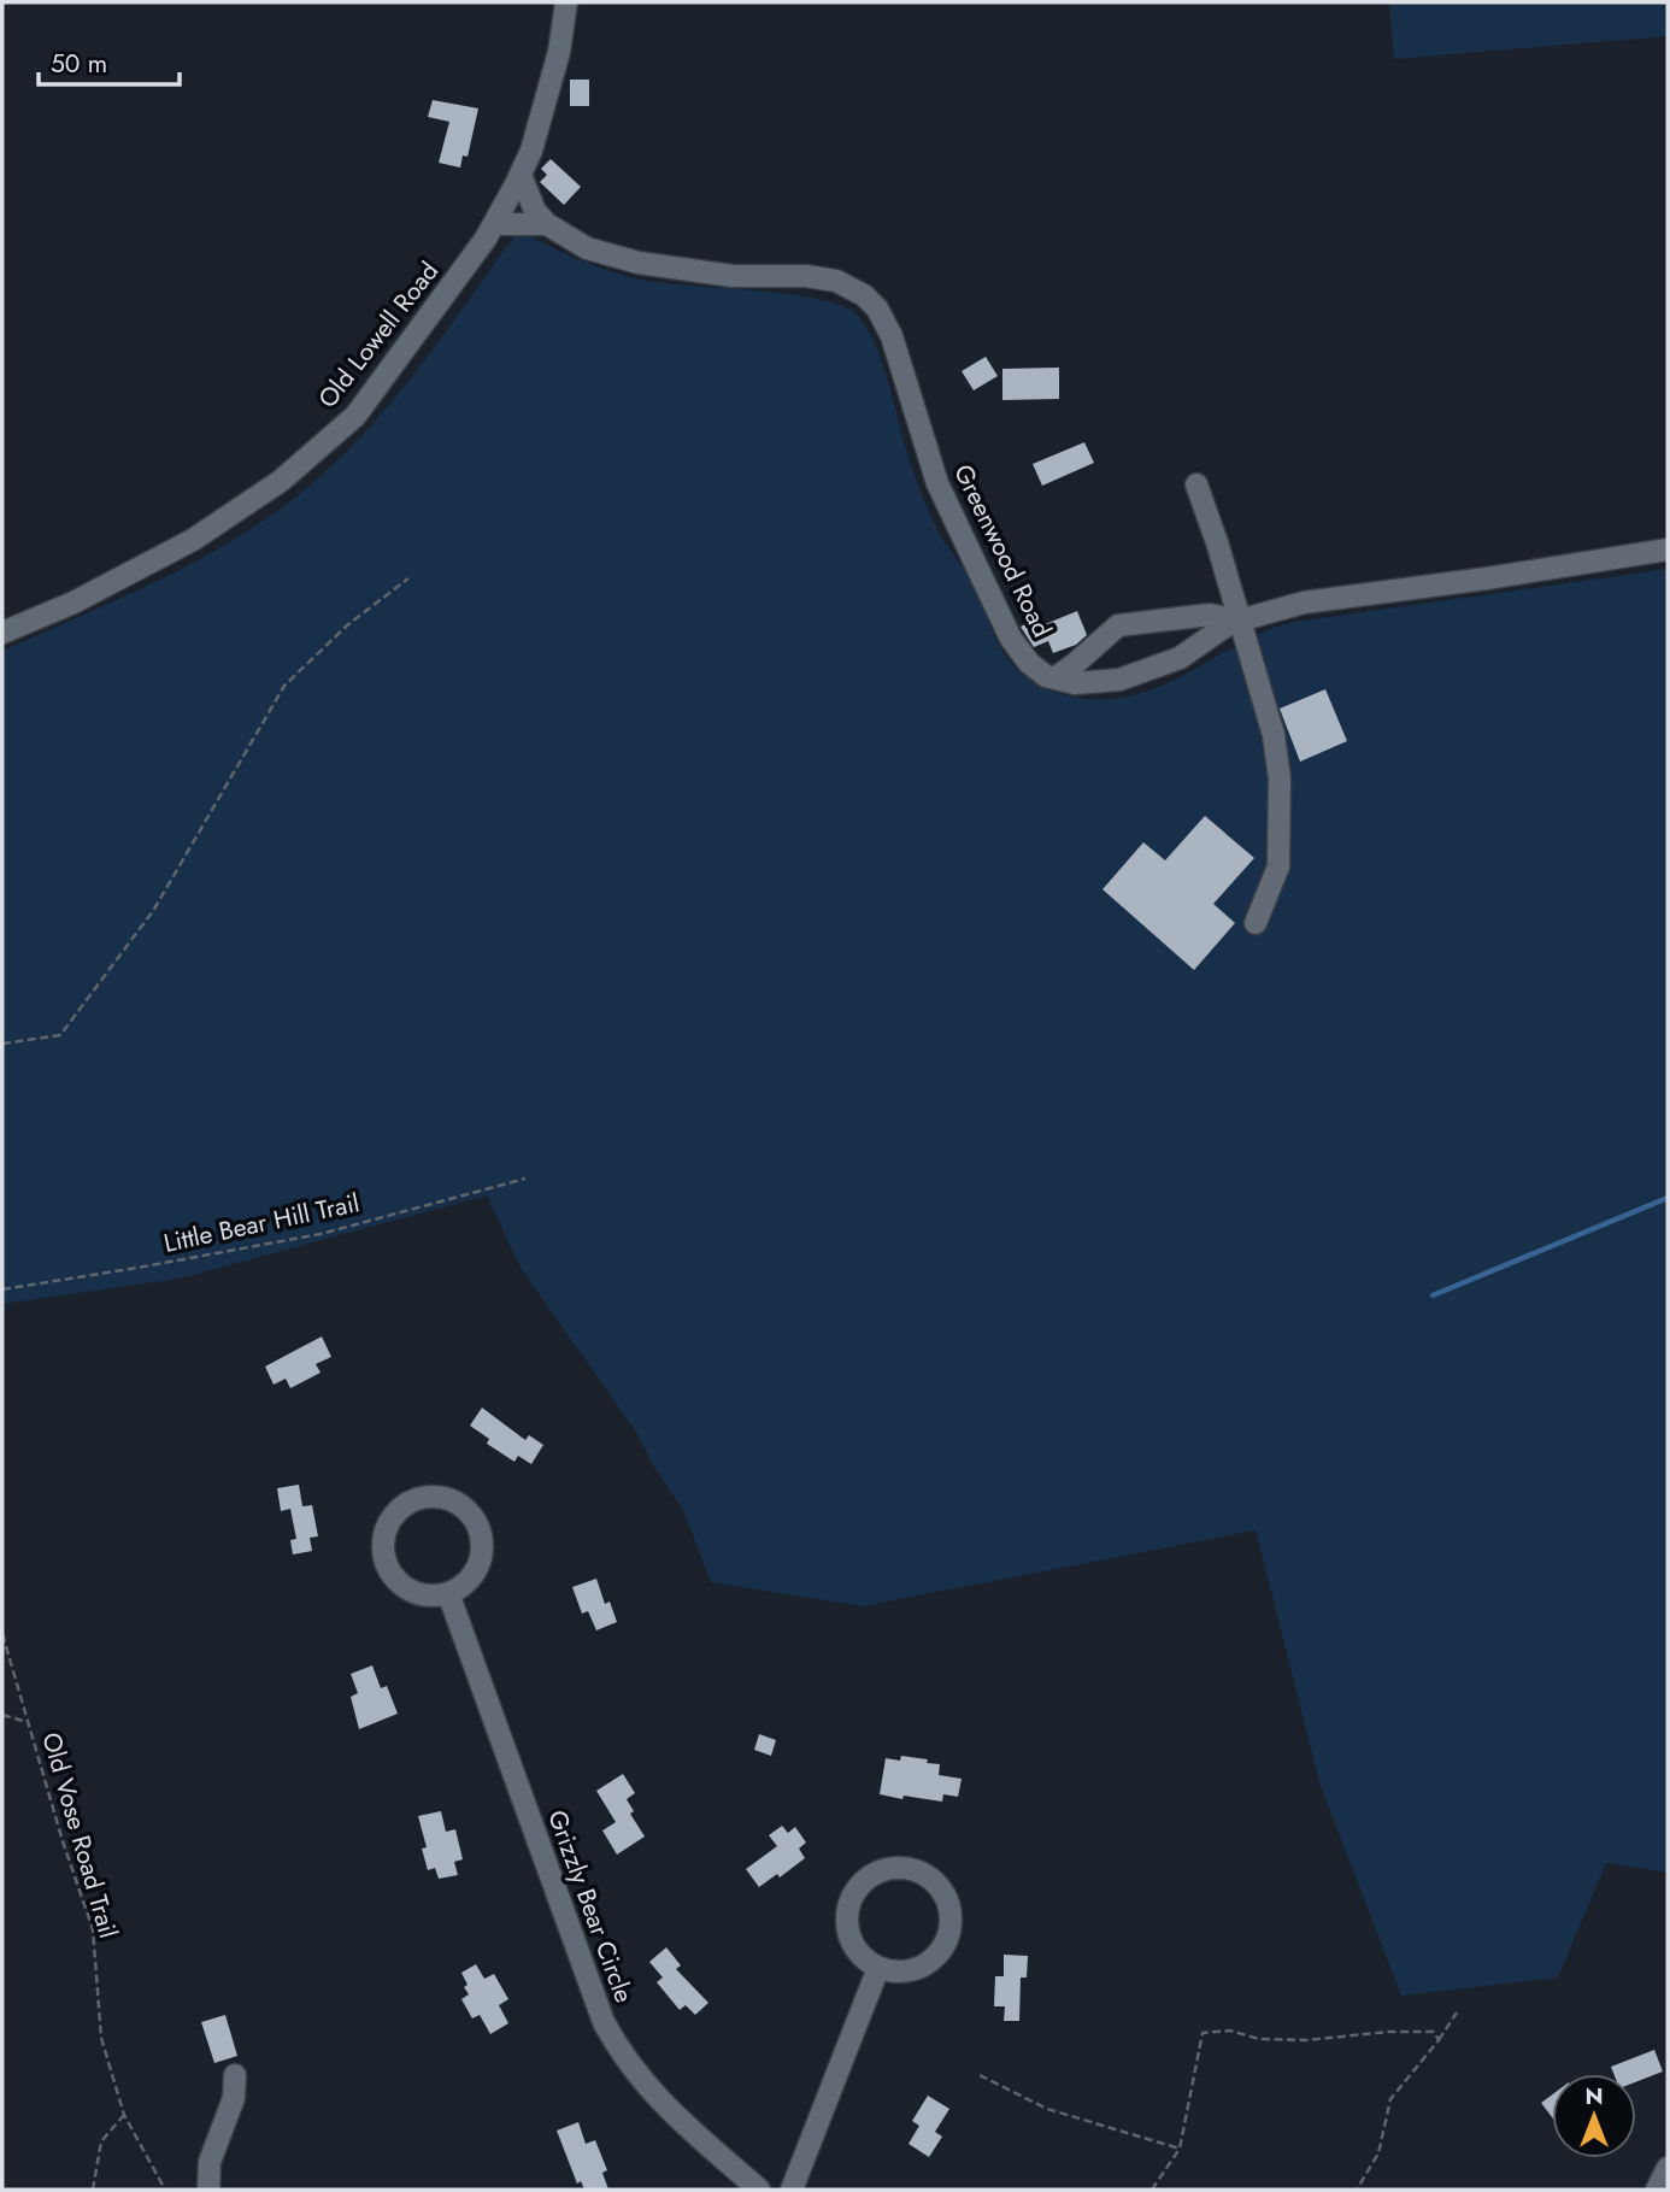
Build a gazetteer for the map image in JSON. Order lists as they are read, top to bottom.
{
  "streets": {
    "street": ["Old Lowell Road", "Greenwood Road", "Grizzly Bear Circle"],
    "path": ["Little Bear Hill Trail", "Old Vose Road Trail"]
  },
  "scale_bar": "50 m",
  "north": "top"
}
